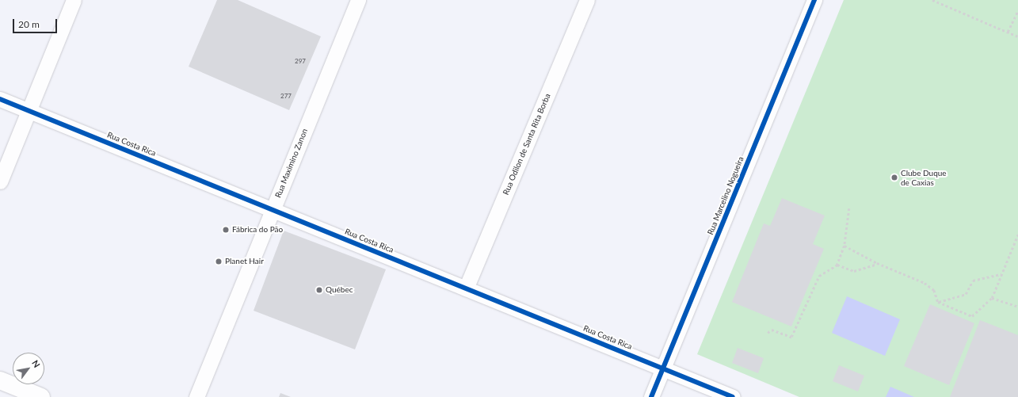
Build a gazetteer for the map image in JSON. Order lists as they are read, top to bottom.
{
  "streets": {
    "street": [
      "Rua Costa Rica",
      "Rua Odilon de Santa Rita Borba",
      "Rua Maximino Zanon",
      "Rua Marcelino Nogueira"
    ]
  },
  "crossings": [
    ["Rua Costa Rica", "Rua Odilon de Santa Rita Borba"],
    ["Rua Costa Rica", "Rua Maximino Zanon"],
    ["Rua Costa Rica", "Rua Marcelino Nogueira"]
  ],
  "places": [
    "Clube Duque de Caxias",
    "Fábrica do Pão",
    "Planet Hair",
    "Québec"
  ],
  "house_numbers": ["297", "277"],
  "scale_bar": "20 m",
  "north": "top right"
}
